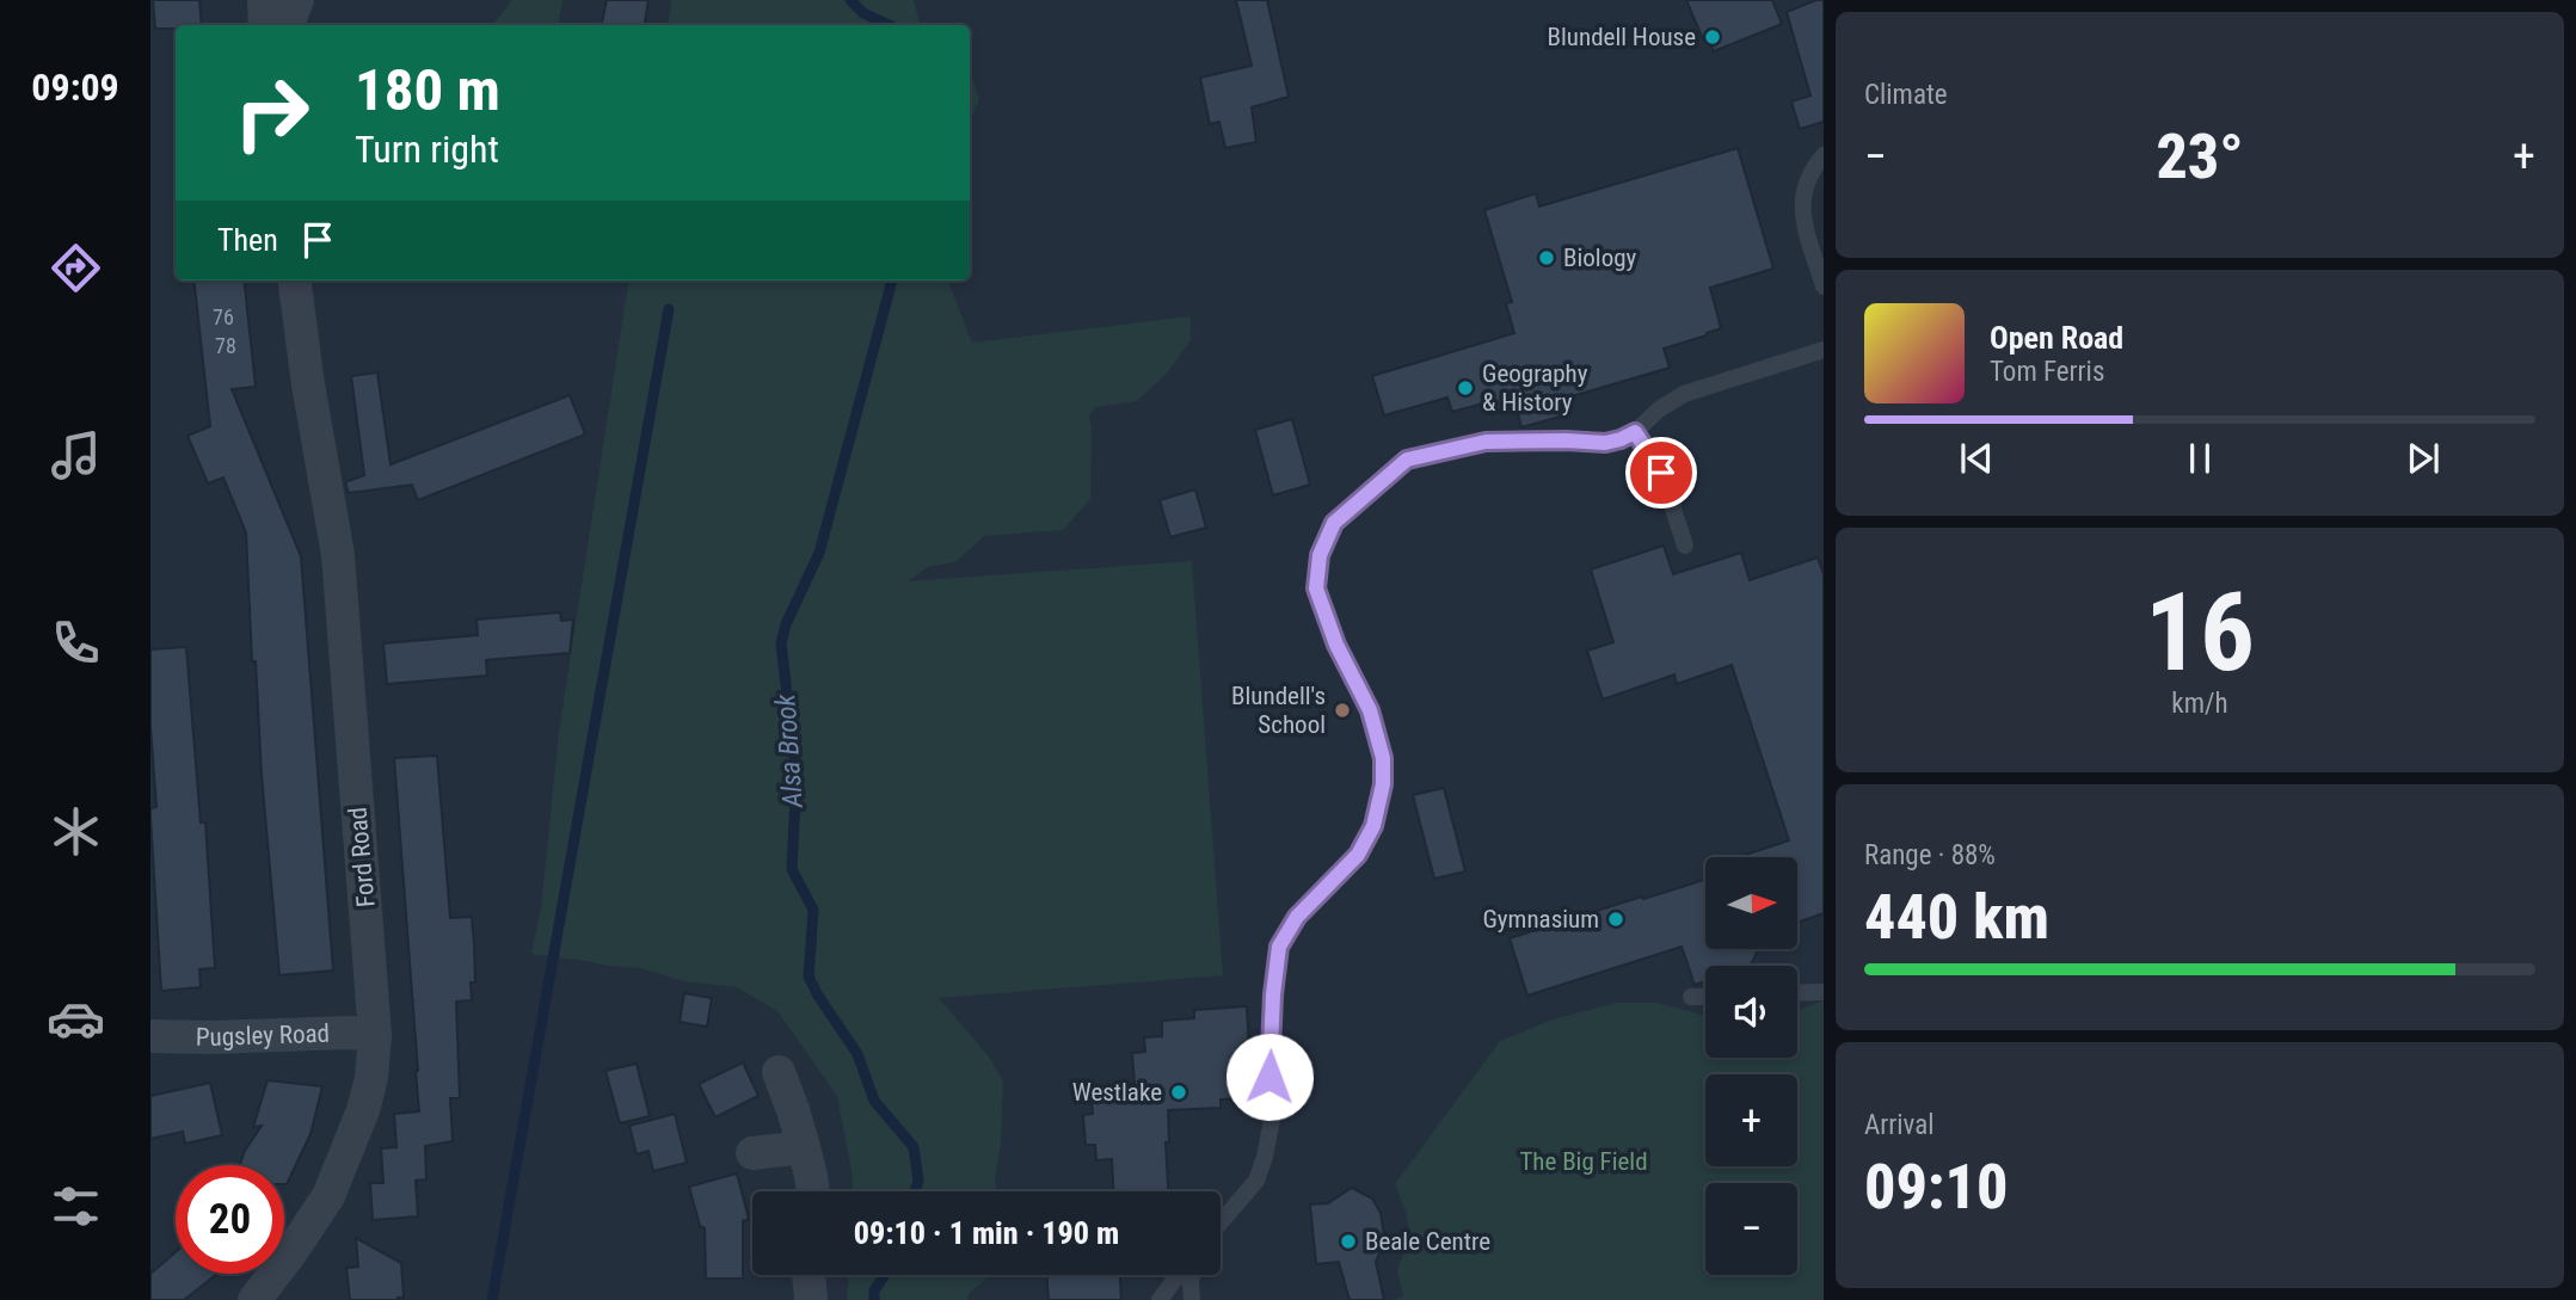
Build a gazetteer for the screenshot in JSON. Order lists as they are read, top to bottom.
{
  "streets": {
    "street": ["Ford Road", "Pugsley Road"]
  },
  "crossings": [
    ["Ford Road", "Pugsley Road"]
  ],
  "water": ["Alsa Brook"],
  "parks": ["The Big Field"],
  "places": [
    "Blundell House",
    "Biology",
    "Geography & History",
    "Blundell's School",
    "Gymnasium",
    "Westlake",
    "Beale Centre"
  ],
  "house_numbers": ["76", "78"],
  "north": "right",
  "page": {
    "tabs": "09:09",
    "tile": [
      "Climate",
      ["16", "km/h"],
      ["Range · 88%", "440 km"],
      ["Arrival", "09:10"]
    ],
    "turn": ["180 m", "Turn right"],
    "heat": ["−", "23°", "+"],
    "then": "Then",
    "song": ["Open Road", "Tom Ferris"],
    "map_buttons": ["+", "−"],
    "limit": "20",
    "trip": "09:10 · 1 min · 190 m"
  }
}
